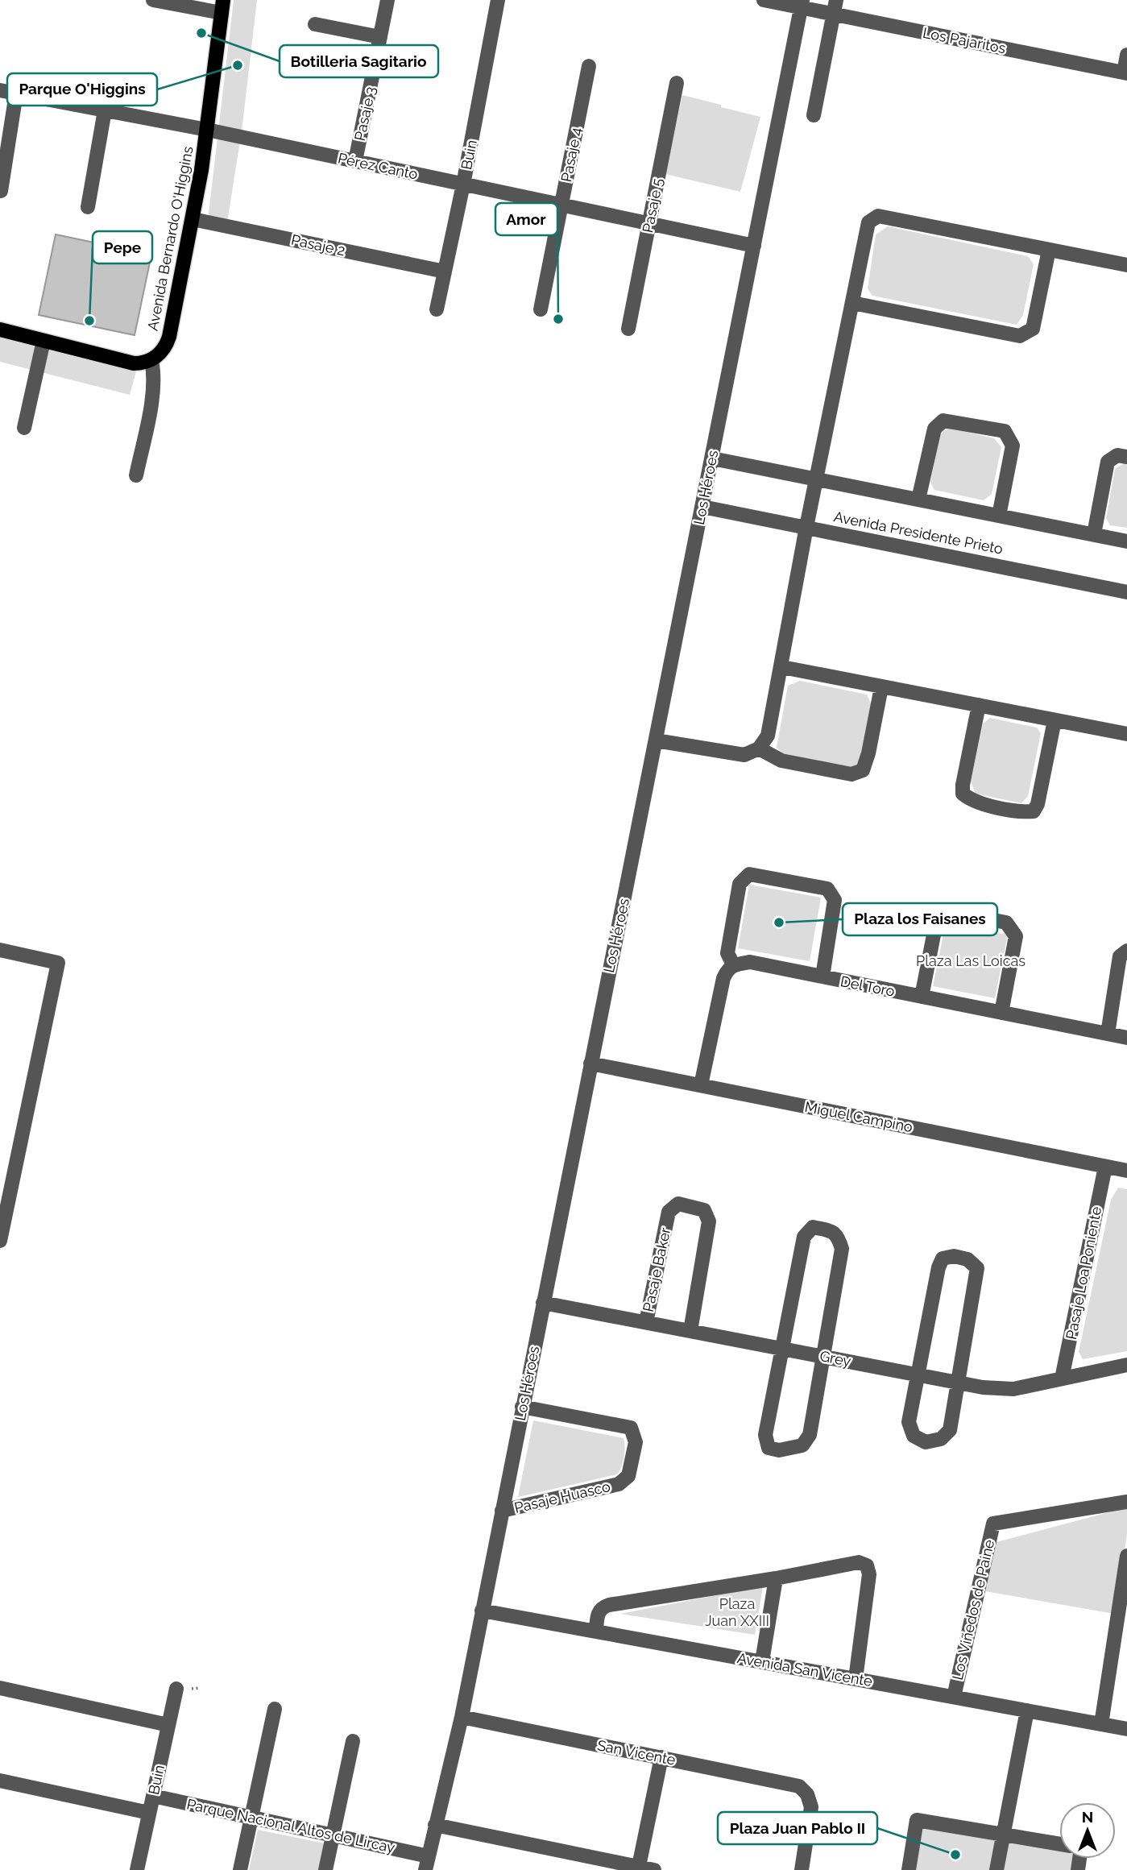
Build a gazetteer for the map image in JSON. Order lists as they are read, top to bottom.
{
  "streets": {
    "main road": ["Avenida Bernardo O'Higgins"],
    "street": [
      "Los Pajaritos",
      "Pasaje 3",
      "Buin",
      "Pasaje 4",
      "Pérez Canto",
      "Pasaje 5",
      "Pasaje 2",
      "Los Héroes",
      "Avenida Presidente Prieto",
      "Del Toro",
      "Miguel Campino",
      "Pasaje Baker",
      "Pasaje Loa Poniente",
      "Grey",
      "Pasaje Huasco",
      "Los Viñedos de Paine",
      "Avenida San Vicente",
      "San Vicente",
      "Parque Nacional Altos de Lircay"
    ]
  },
  "crossings": [
    ["Los Pajaritos", "Los Héroes"],
    ["Pasaje 3", "Pérez Canto"],
    ["Buin", "Pérez Canto"],
    ["Buin", "Pasaje 2"],
    ["Buin", "Parque Nacional Altos de Lircay"],
    ["Pasaje 4", "Pérez Canto"],
    ["Pérez Canto", "Pasaje 5"],
    ["Pérez Canto", "Avenida Bernardo O'Higgins"],
    ["Pérez Canto", "Los Héroes"],
    ["Avenida Bernardo O'Higgins", "Pasaje 2"],
    ["Los Héroes", "Avenida Presidente Prieto"],
    ["Los Héroes", "Miguel Campino"],
    ["Los Héroes", "Grey"],
    ["Los Héroes", "Pasaje Huasco"],
    ["Los Héroes", "Avenida San Vicente"],
    ["Los Héroes", "San Vicente"],
    ["Los Héroes", "Parque Nacional Altos de Lircay"],
    ["Miguel Campino", "Pasaje Loa Poniente"],
    ["Pasaje Baker", "Grey"],
    ["Pasaje Loa Poniente", "Grey"],
    ["Los Viñedos de Paine", "Avenida San Vicente"]
  ],
  "parks": ["Plaza Las Loicas", "Plaza Juan XXIII"],
  "places": [
    "Botilleria Sagitario",
    "Parque O'Higgins",
    "Amor",
    "Pepe",
    "Plaza los Faisanes",
    "Plaza Juan Pablo II"
  ],
  "north": "top"
}
